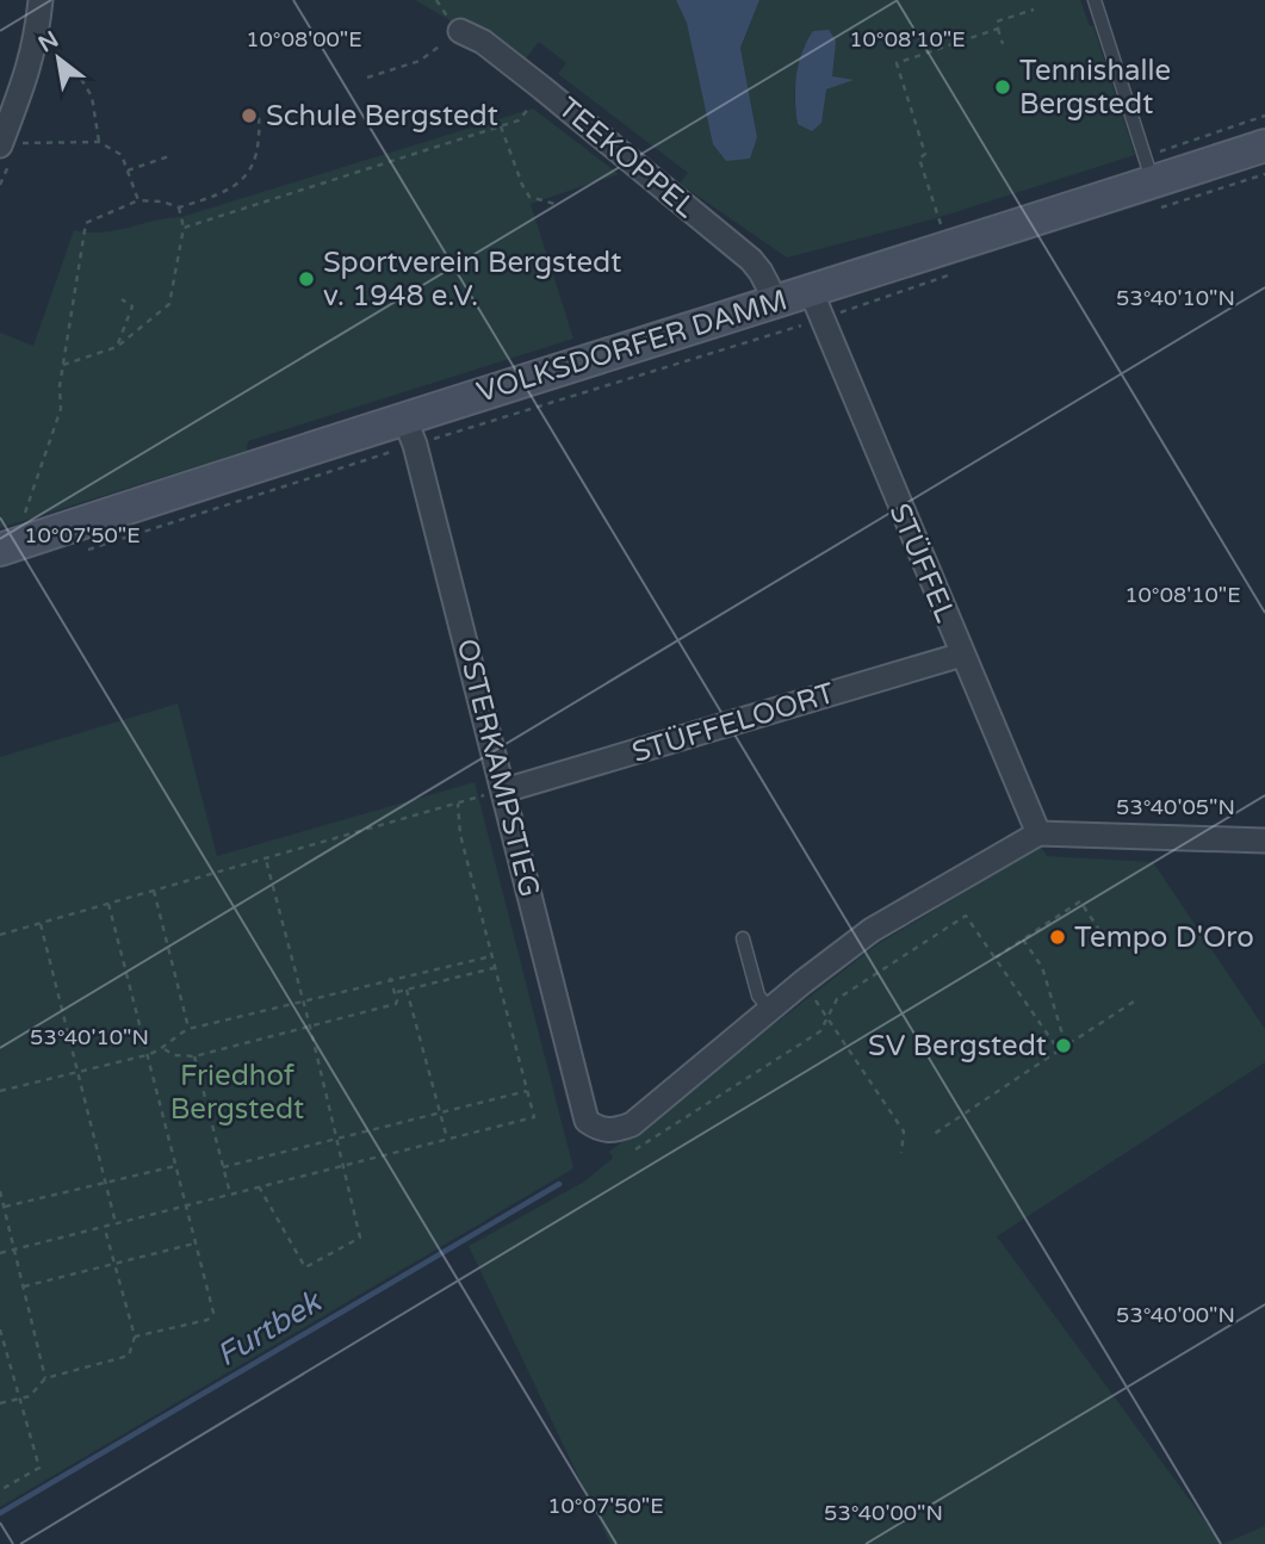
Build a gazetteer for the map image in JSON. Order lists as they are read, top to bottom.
{
  "streets": {
    "main road": ["VOLKSDORFER DAMM"],
    "street": [
      "TEEKOPPEL",
      "STÜFFEL",
      "STÜFFELOORT",
      "OSTERKAMPSTIEG"
    ]
  },
  "crossings": [
    ["TEEKOPPEL", "VOLKSDORFER DAMM"],
    ["VOLKSDORFER DAMM", "STÜFFEL"],
    ["VOLKSDORFER DAMM", "OSTERKAMPSTIEG"],
    ["STÜFFEL", "STÜFFELOORT"],
    ["STÜFFELOORT", "OSTERKAMPSTIEG"]
  ],
  "water": ["Furtbek"],
  "parks": ["Friedhof Bergstedt"],
  "places": [
    "Tennishalle Bergstedt",
    "Schule Bergstedt",
    "Sportverein Bergstedt v. 1948 e.V.",
    "Tempo D'Oro",
    "SV Bergstedt"
  ],
  "north": "top left",
  "coordinates": [
    "10°08'00\"E",
    "10°08'10\"E",
    "53°40'10\"N",
    "10°07'50\"E",
    "53°40'05\"N",
    "53°40'00\"N"
  ]
}
